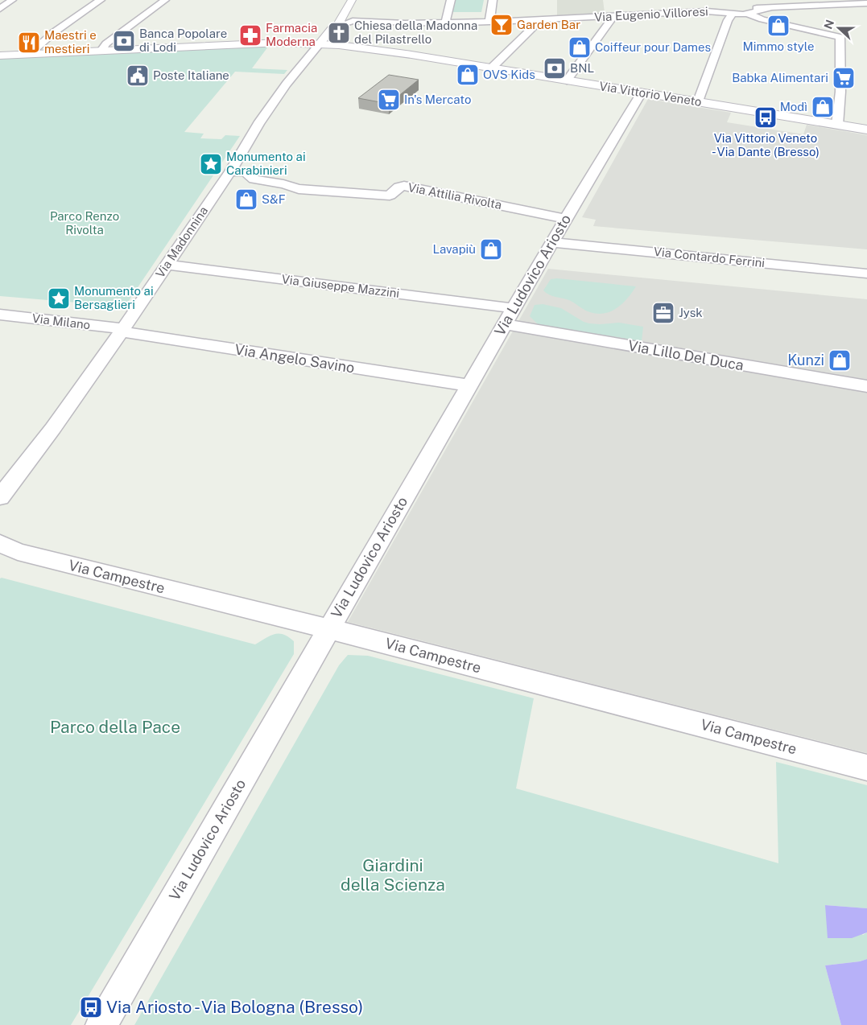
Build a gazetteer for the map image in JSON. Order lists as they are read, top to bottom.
{
  "streets": {
    "main road": ["Via Vittorio Veneto"],
    "street": [
      "Via Eugenio Villoresi",
      "Via Attilia Rivolta",
      "Via Madonnina",
      "Via Contardo Ferrini",
      "Via Ludovico Ariosto",
      "Via Giuseppe Mazzini",
      "Via Milano",
      "Via Lillo Del Duca",
      "Via Angelo Savino",
      "Via Campestre"
    ]
  },
  "crossings": [
    ["Via Vittorio Veneto", "Via Madonnina"],
    ["Via Vittorio Veneto", "Via Ludovico Ariosto"],
    ["Via Attilia Rivolta", "Via Madonnina"],
    ["Via Attilia Rivolta", "Via Ludovico Ariosto"],
    ["Via Madonnina", "Via Giuseppe Mazzini"],
    ["Via Madonnina", "Via Milano"],
    ["Via Madonnina", "Via Angelo Savino"],
    ["Via Contardo Ferrini", "Via Ludovico Ariosto"],
    ["Via Ludovico Ariosto", "Via Giuseppe Mazzini"],
    ["Via Ludovico Ariosto", "Via Lillo Del Duca"],
    ["Via Ludovico Ariosto", "Via Angelo Savino"],
    ["Via Ludovico Ariosto", "Via Campestre"],
    ["Via Milano", "Via Angelo Savino"]
  ],
  "parks": ["Parco Renzo Rivolta", "Parco della Pace", "Giardini della Scienza"],
  "places": {
    "bar": ["Garden Bar"],
    "shop": [
      "Mimmo style",
      "Coiffeur pour Dames",
      "OVS Kids",
      "Modì",
      "S&F",
      "Lavapiù",
      "Kunzi"
    ],
    "church": ["Chiesa della Madonna del Pilastrello"],
    "pharmacy": ["Farmacia Moderna"],
    "bank": ["Banca Popolare di Lodi", "BNL"],
    "restaurant": ["Maestri e mestieri"],
    "public building": ["Poste Italiane"],
    "supermarket": ["Babka Alimentari", "In's Mercato"],
    "bus stop": ["Via Vittorio Veneto - Via Dante (Bresso)", "Via Ariosto - Via Bologna (Bresso)"],
    "place": ["Monumento ai Carabinieri", "Monumento ai Bersaglieri"],
    "office": ["Jysk"]
  },
  "north": "left"
}
